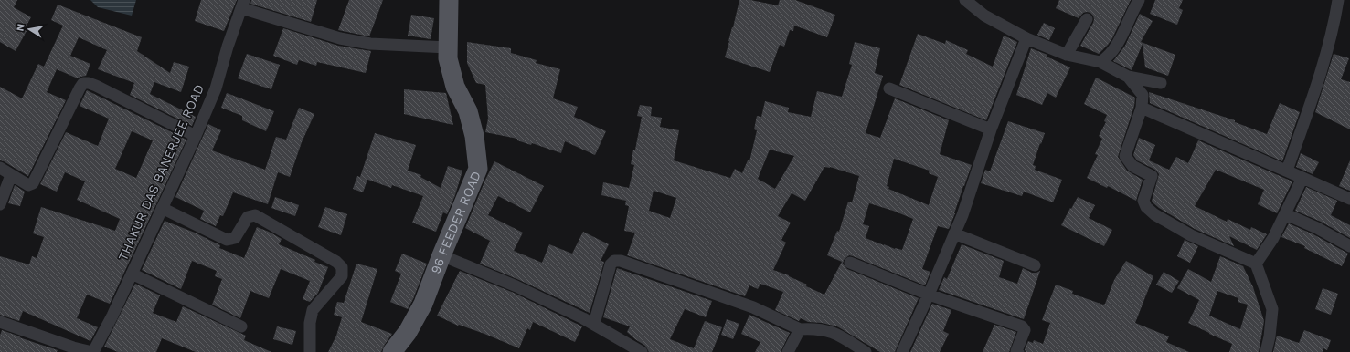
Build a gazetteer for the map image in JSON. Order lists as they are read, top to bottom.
{
  "streets": {
    "main road": ["96 FEEDER ROAD"],
    "street": ["THAKUR DAS BANERJEE ROAD"]
  },
  "north": "left"
}
